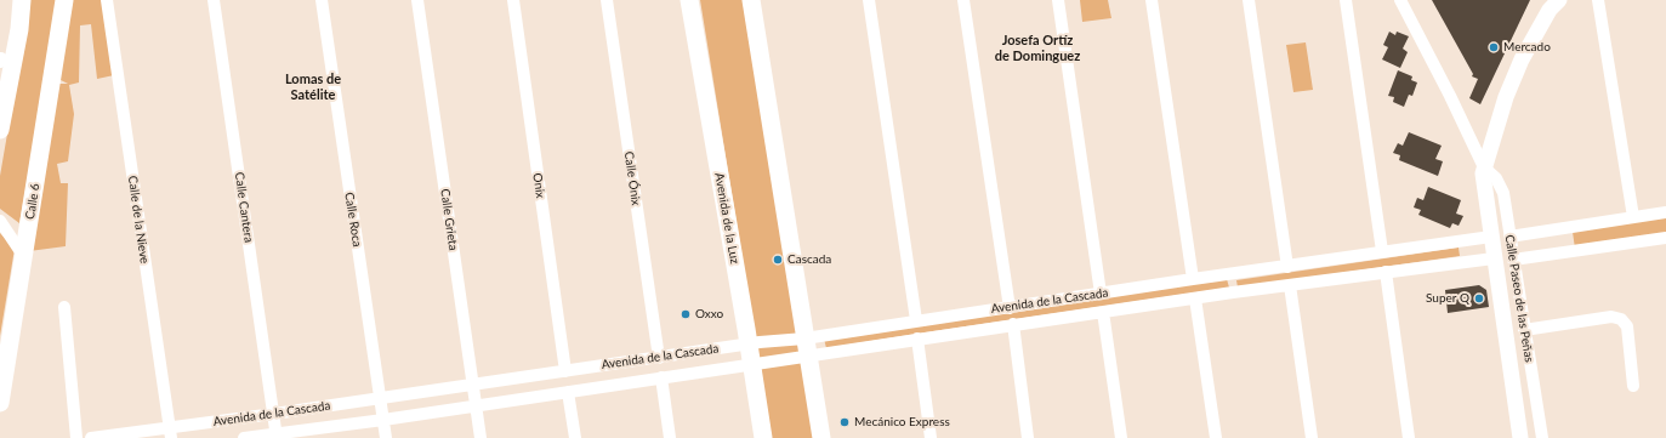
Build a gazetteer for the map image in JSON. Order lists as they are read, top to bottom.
{
  "streets": {
    "main road": ["Calle 6", "Avenida de la Luz"],
    "street": [
      "Calle Ónix",
      "Onix",
      "Calle Cantera",
      "Calle de la Nieve",
      "Calle Roca",
      "Calle Grieta",
      "Calle Paseo de las Peñas",
      "Avenida de la Cascada"
    ]
  },
  "crossings": [
    ["Calle Ónix", "Avenida de la Cascada"],
    ["Onix", "Avenida de la Cascada"],
    ["Calle Cantera", "Avenida de la Cascada"],
    ["Avenida de la Luz", "Avenida de la Cascada"],
    ["Calle de la Nieve", "Avenida de la Cascada"],
    ["Calle Roca", "Avenida de la Cascada"],
    ["Calle Grieta", "Avenida de la Cascada"],
    ["Calle Paseo de las Peñas", "Avenida de la Cascada"]
  ],
  "districts": ["Josefa Ortíz de Dominguez", "Lomas de Satélite"],
  "places": [
    "Mercado",
    "Cascada",
    "Super Q",
    "Oxxo",
    "Mecánico Express"
  ]
}
